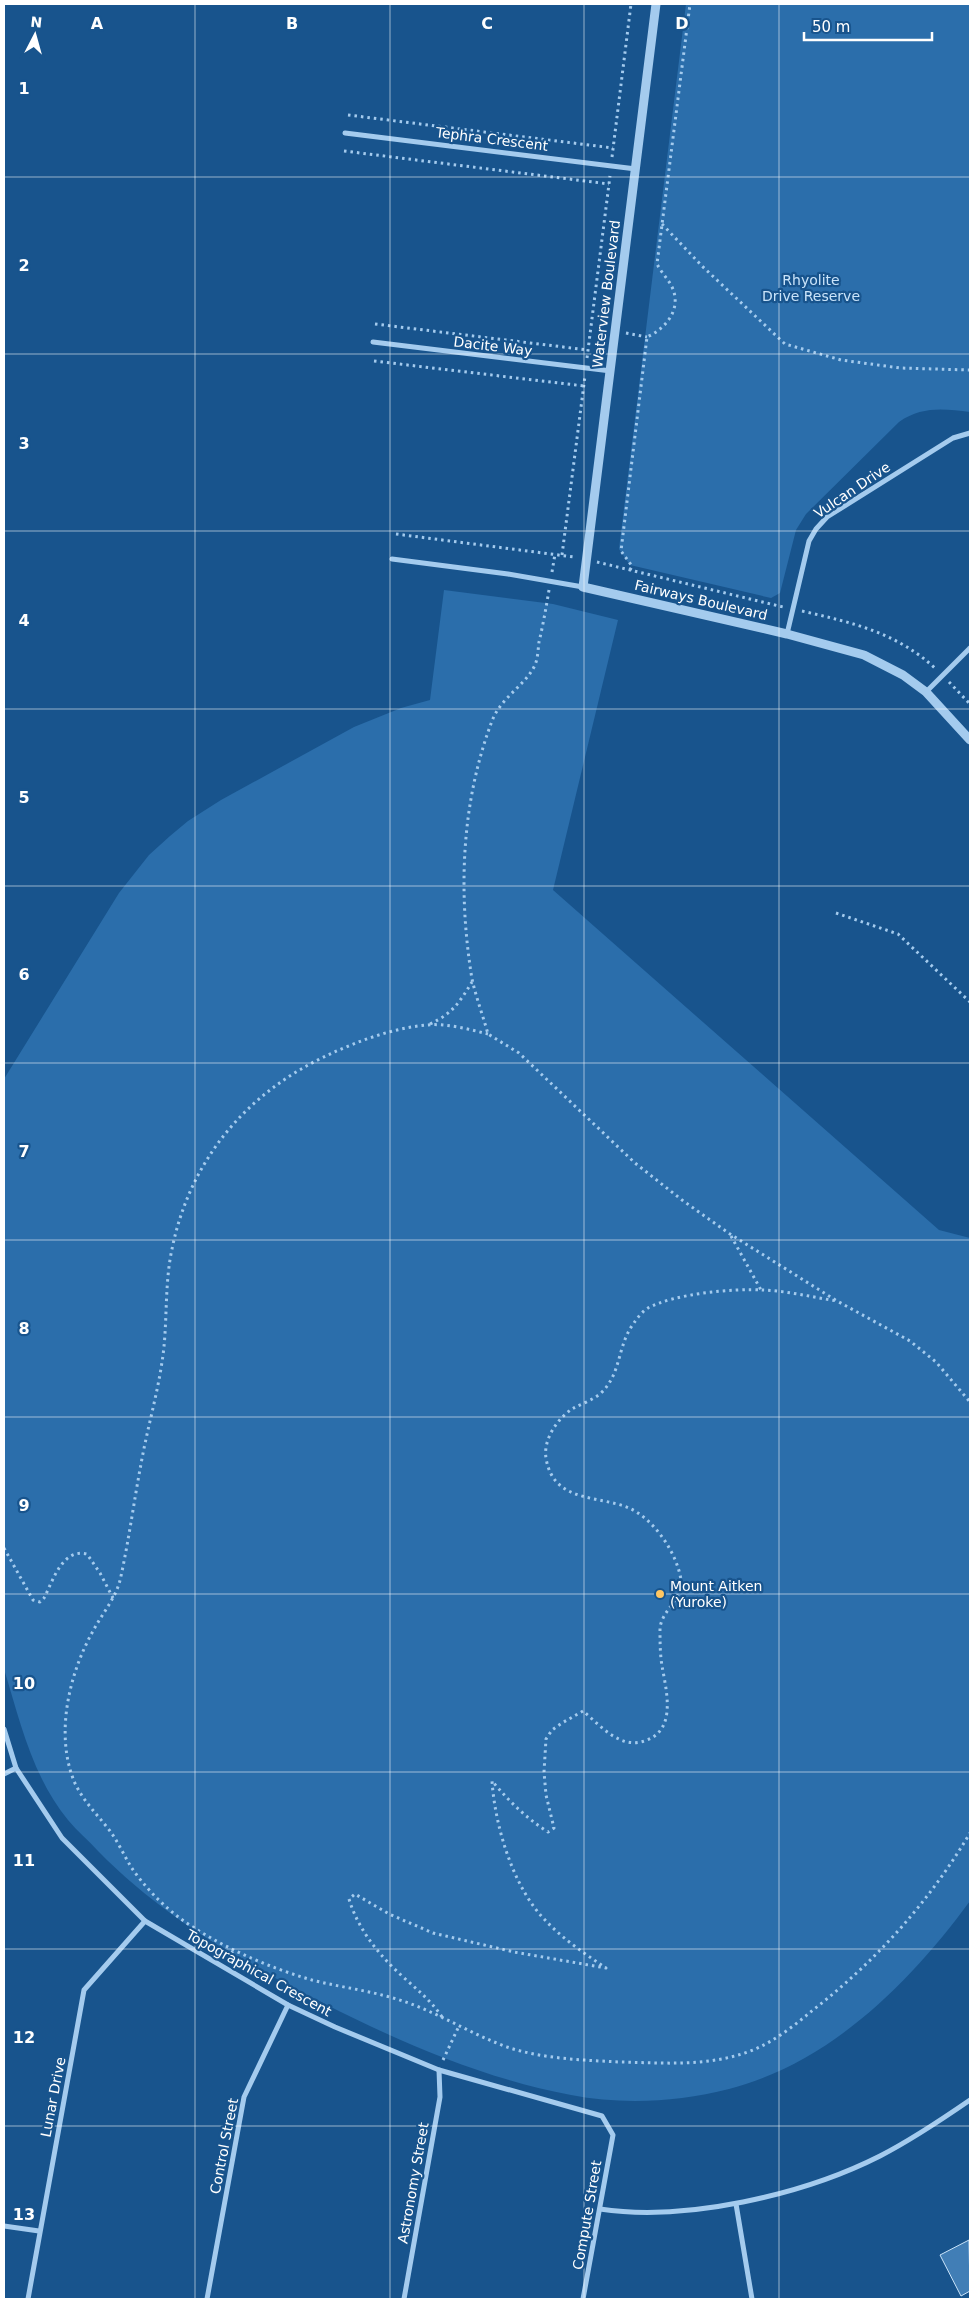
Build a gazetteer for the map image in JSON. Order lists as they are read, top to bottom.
{
  "streets": {
    "street": [
      "Tephra Crescent",
      "Waterview Boulevard",
      "Dacite Way",
      "Vulcan Drive",
      "Fairways Boulevard",
      "Topographical Crescent",
      "Lunar Drive",
      "Control Street",
      "Astronomy Street",
      "Compute Street"
    ]
  },
  "crossings": [
    ["Tephra Crescent", "Waterview Boulevard"],
    ["Waterview Boulevard", "Dacite Way"],
    ["Waterview Boulevard", "Fairways Boulevard"],
    ["Vulcan Drive", "Fairways Boulevard"],
    ["Topographical Crescent", "Lunar Drive"],
    ["Topographical Crescent", "Control Street"],
    ["Topographical Crescent", "Astronomy Street"],
    ["Topographical Crescent", "Compute Street"]
  ],
  "parks": ["Rhyolite Drive Reserve"],
  "places": ["Mount Aitken (Yuroke)"],
  "scale_bar": "50 m",
  "north": "top",
  "grid": {
    "columns": [
      "A",
      "B",
      "C",
      "D"
    ],
    "rows": [
      "1",
      "2",
      "3",
      "4",
      "5",
      "6",
      "7",
      "8",
      "9",
      "10",
      "11",
      "12",
      "13"
    ]
  }
}
